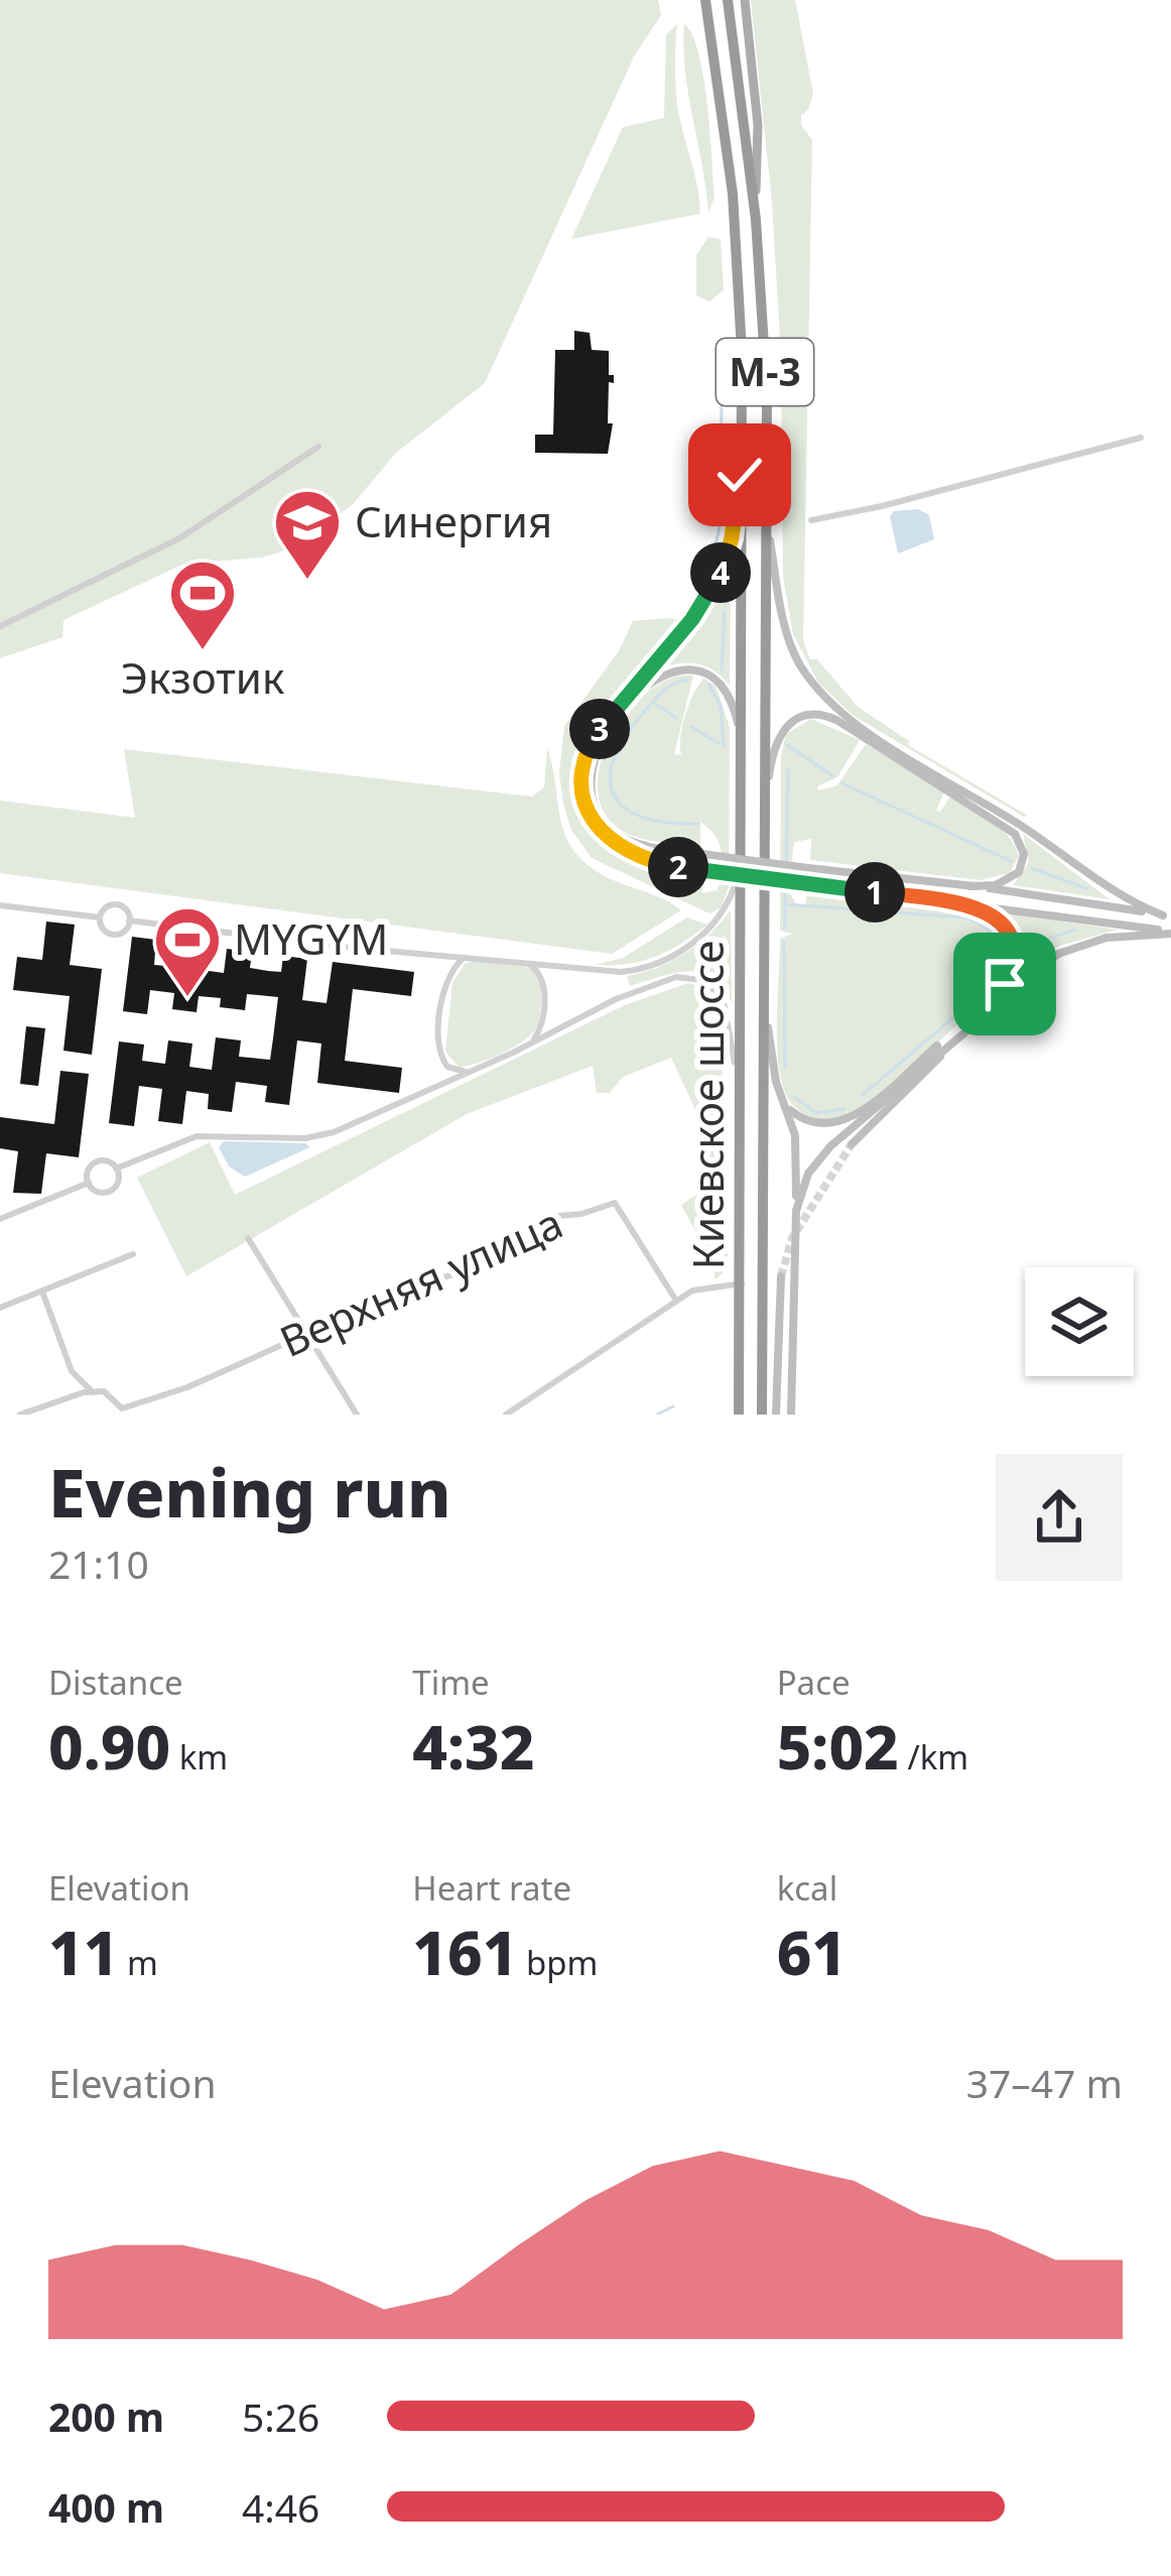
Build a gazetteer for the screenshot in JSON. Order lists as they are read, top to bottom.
{
  "streets": {
    "highway": ["М-3", "Киевское шоссе"],
    "street": ["Верхняя улица"]
  },
  "places": {
    "school or university": ["Синергия"],
    "sports": ["Экзотик", "MYGYM"]
  },
  "page": {
    "pins": [
      "4",
      "3",
      "2",
      "1"
    ],
    "heading": ["Evening run", "21:10"],
    "stats": [
      ["Distance", "0.90 km"],
      ["Time", "4:32"],
      ["Pace", "5:02 /km"],
      ["Elevation", "11 m"],
      ["Heart rate", "161 bpm"],
      ["kcal", "61"]
    ],
    "chart": ["Elevation", "37–47 m"],
    "list": [
      {
        "name": "200 m",
        "note": "5:26"
      },
      {
        "name": "400 m",
        "note": "4:46"
      }
    ]
  }
}
